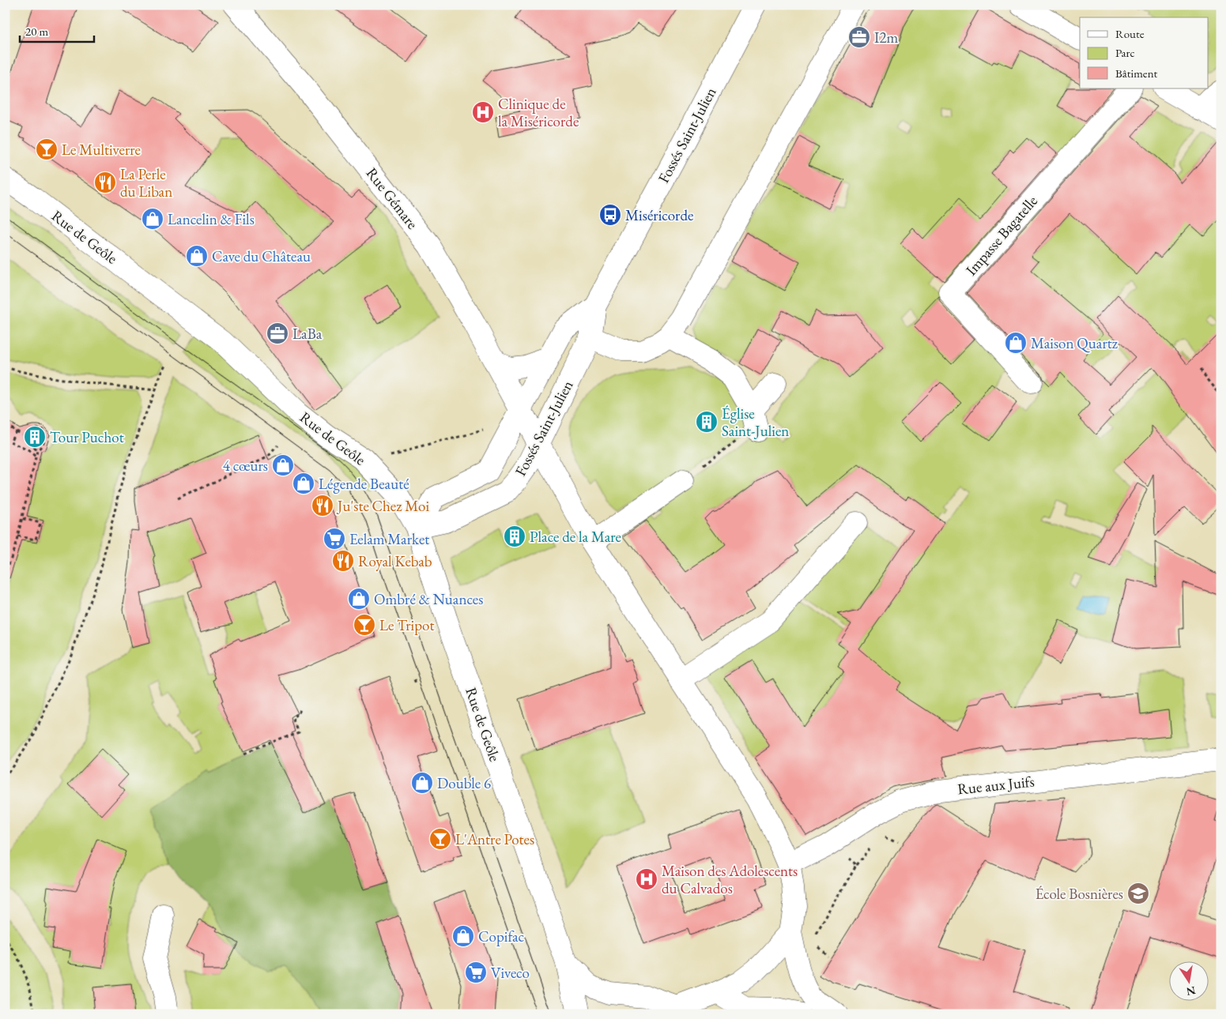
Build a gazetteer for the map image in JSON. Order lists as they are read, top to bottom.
{
  "streets": {
    "main road": [
      "Fossés Saint-Julien",
      "Rue Gémare",
      "Impasse Bagatelle",
      "Rue de Geôle",
      "Rue aux Juifs"
    ]
  },
  "crossings": [
    ["Fossés Saint-Julien", "Rue Gémare"],
    ["Fossés Saint-Julien", "Rue de Geôle"],
    ["Rue Gémare", "Rue aux Juifs"]
  ],
  "places": {
    "office": ["I2m", "LaBa"],
    "hospital": ["Clinique de la Miséricorde", "Maison des Adolescents du Calvados"],
    "bar": ["Le Multiverre", "Le Tripot", "L'Antre Potes"],
    "restaurant": ["La Perle du Liban", "Ju'ste Chez Moi", "Royal Kebab"],
    "bus stop": ["Miséricorde"],
    "shop": [
      "Lancelin & Fils",
      "Cave du Château",
      "Maison Quartz",
      "4 cœurs",
      "Légende Beauté",
      "Ombré & Nuances",
      "Double 6",
      "Copifac"
    ],
    "building": ["Église Saint-Julien", "Tour Puchot", "Place de la Mare"],
    "supermarket": ["Eelam Market", "Viveco"],
    "school or university": ["École Bosnières"]
  },
  "legend": ["Route", "Parc", "Bâtiment"],
  "scale_bar": "20 m",
  "north": "bottom"
}
